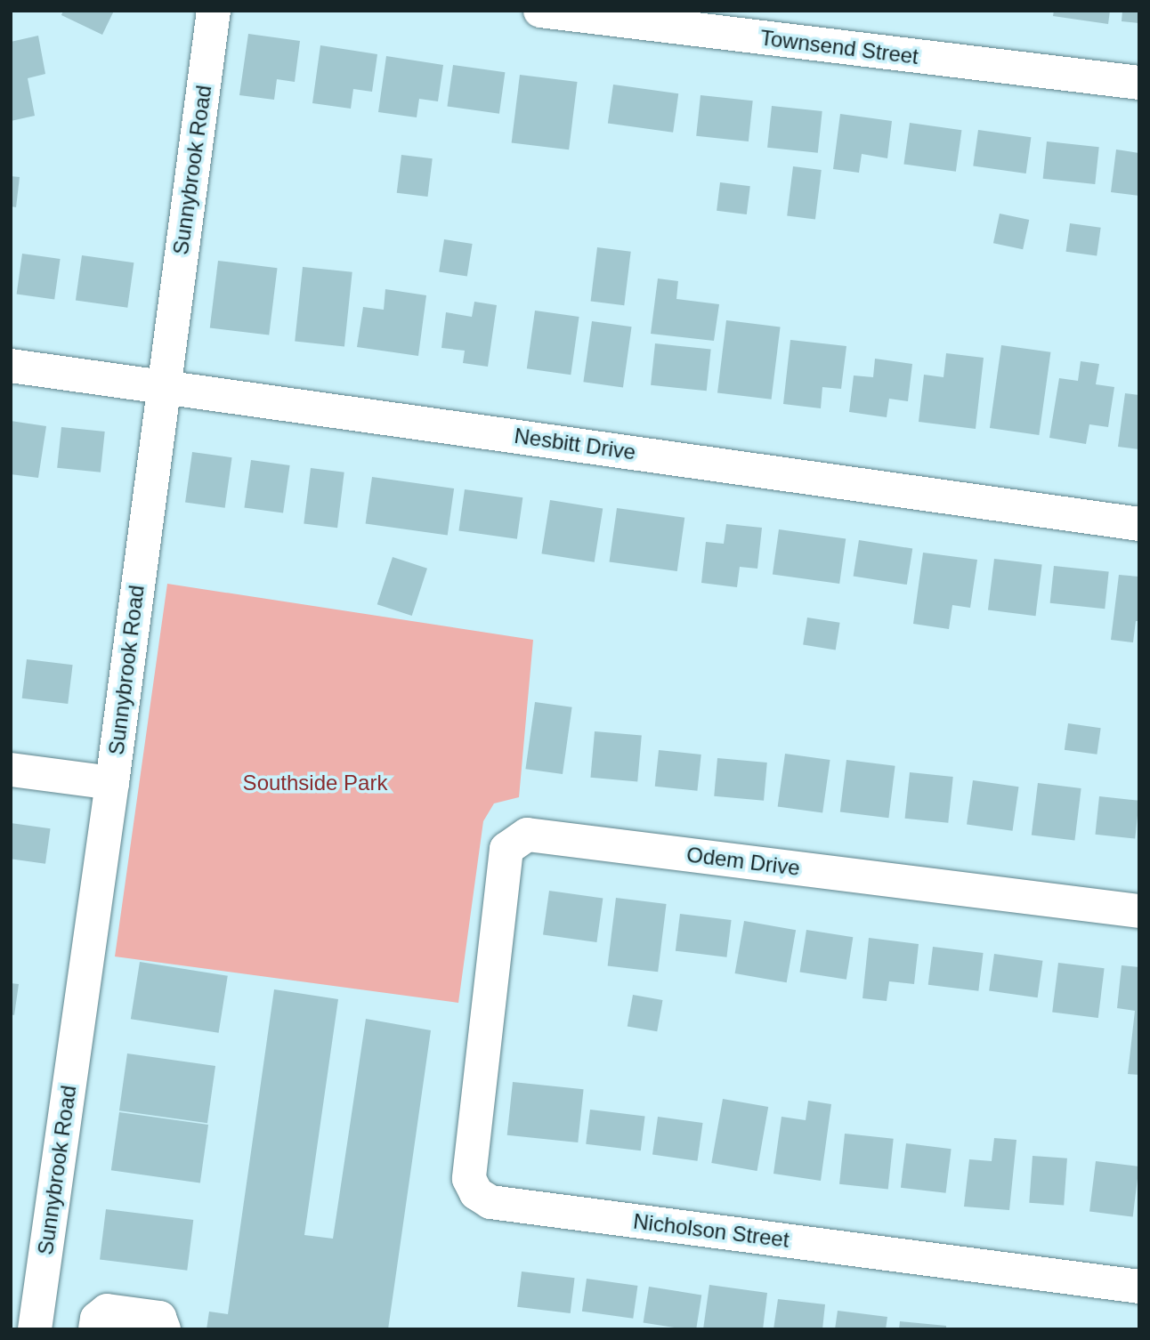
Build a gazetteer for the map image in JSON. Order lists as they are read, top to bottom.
{
  "streets": {
    "street": [
      "Townsend Street",
      "Sunnybrook Road",
      "Nesbitt Drive",
      "Odem Drive",
      "Nicholson Street"
    ]
  },
  "crossings": [
    ["Sunnybrook Road", "Nesbitt Drive"],
    ["Odem Drive", "Nicholson Street"]
  ],
  "parks": ["Southside Park"]
}
